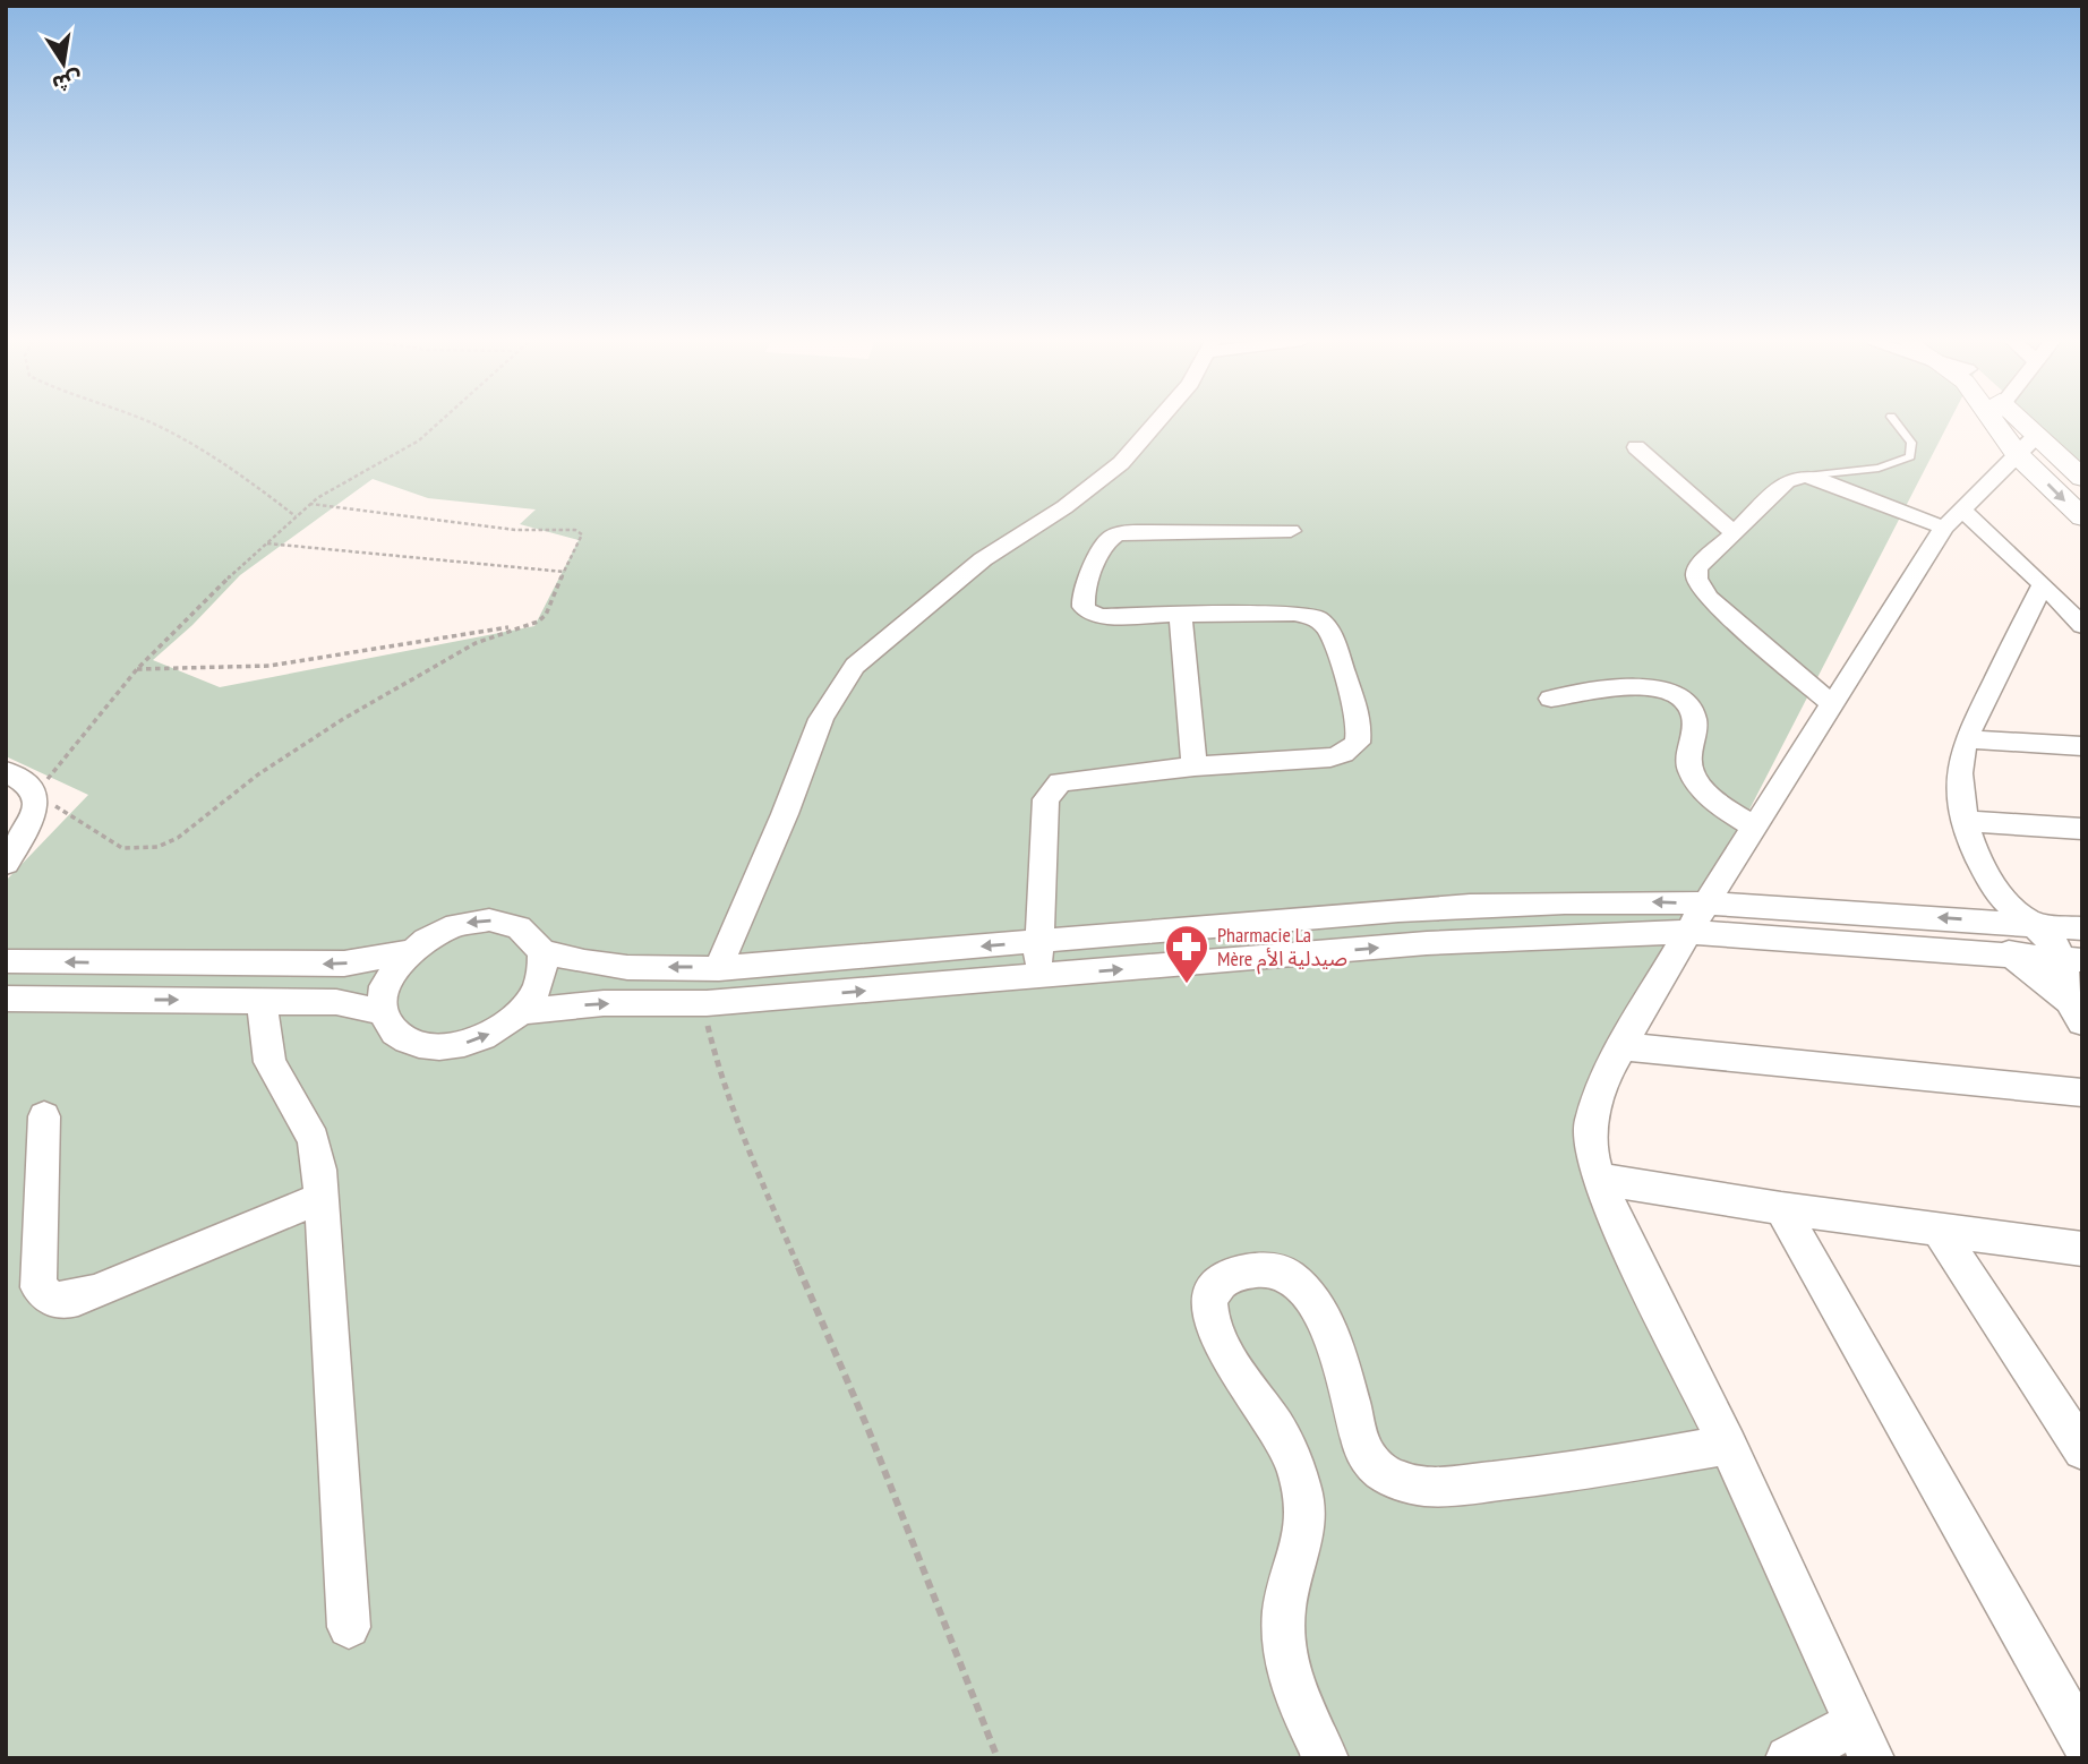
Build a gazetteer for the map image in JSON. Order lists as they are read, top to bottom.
{
  "places": {
    "pharmacy": ["Pharmacie La Mère صيدلية الأم"]
  },
  "north": "bottom"
}
